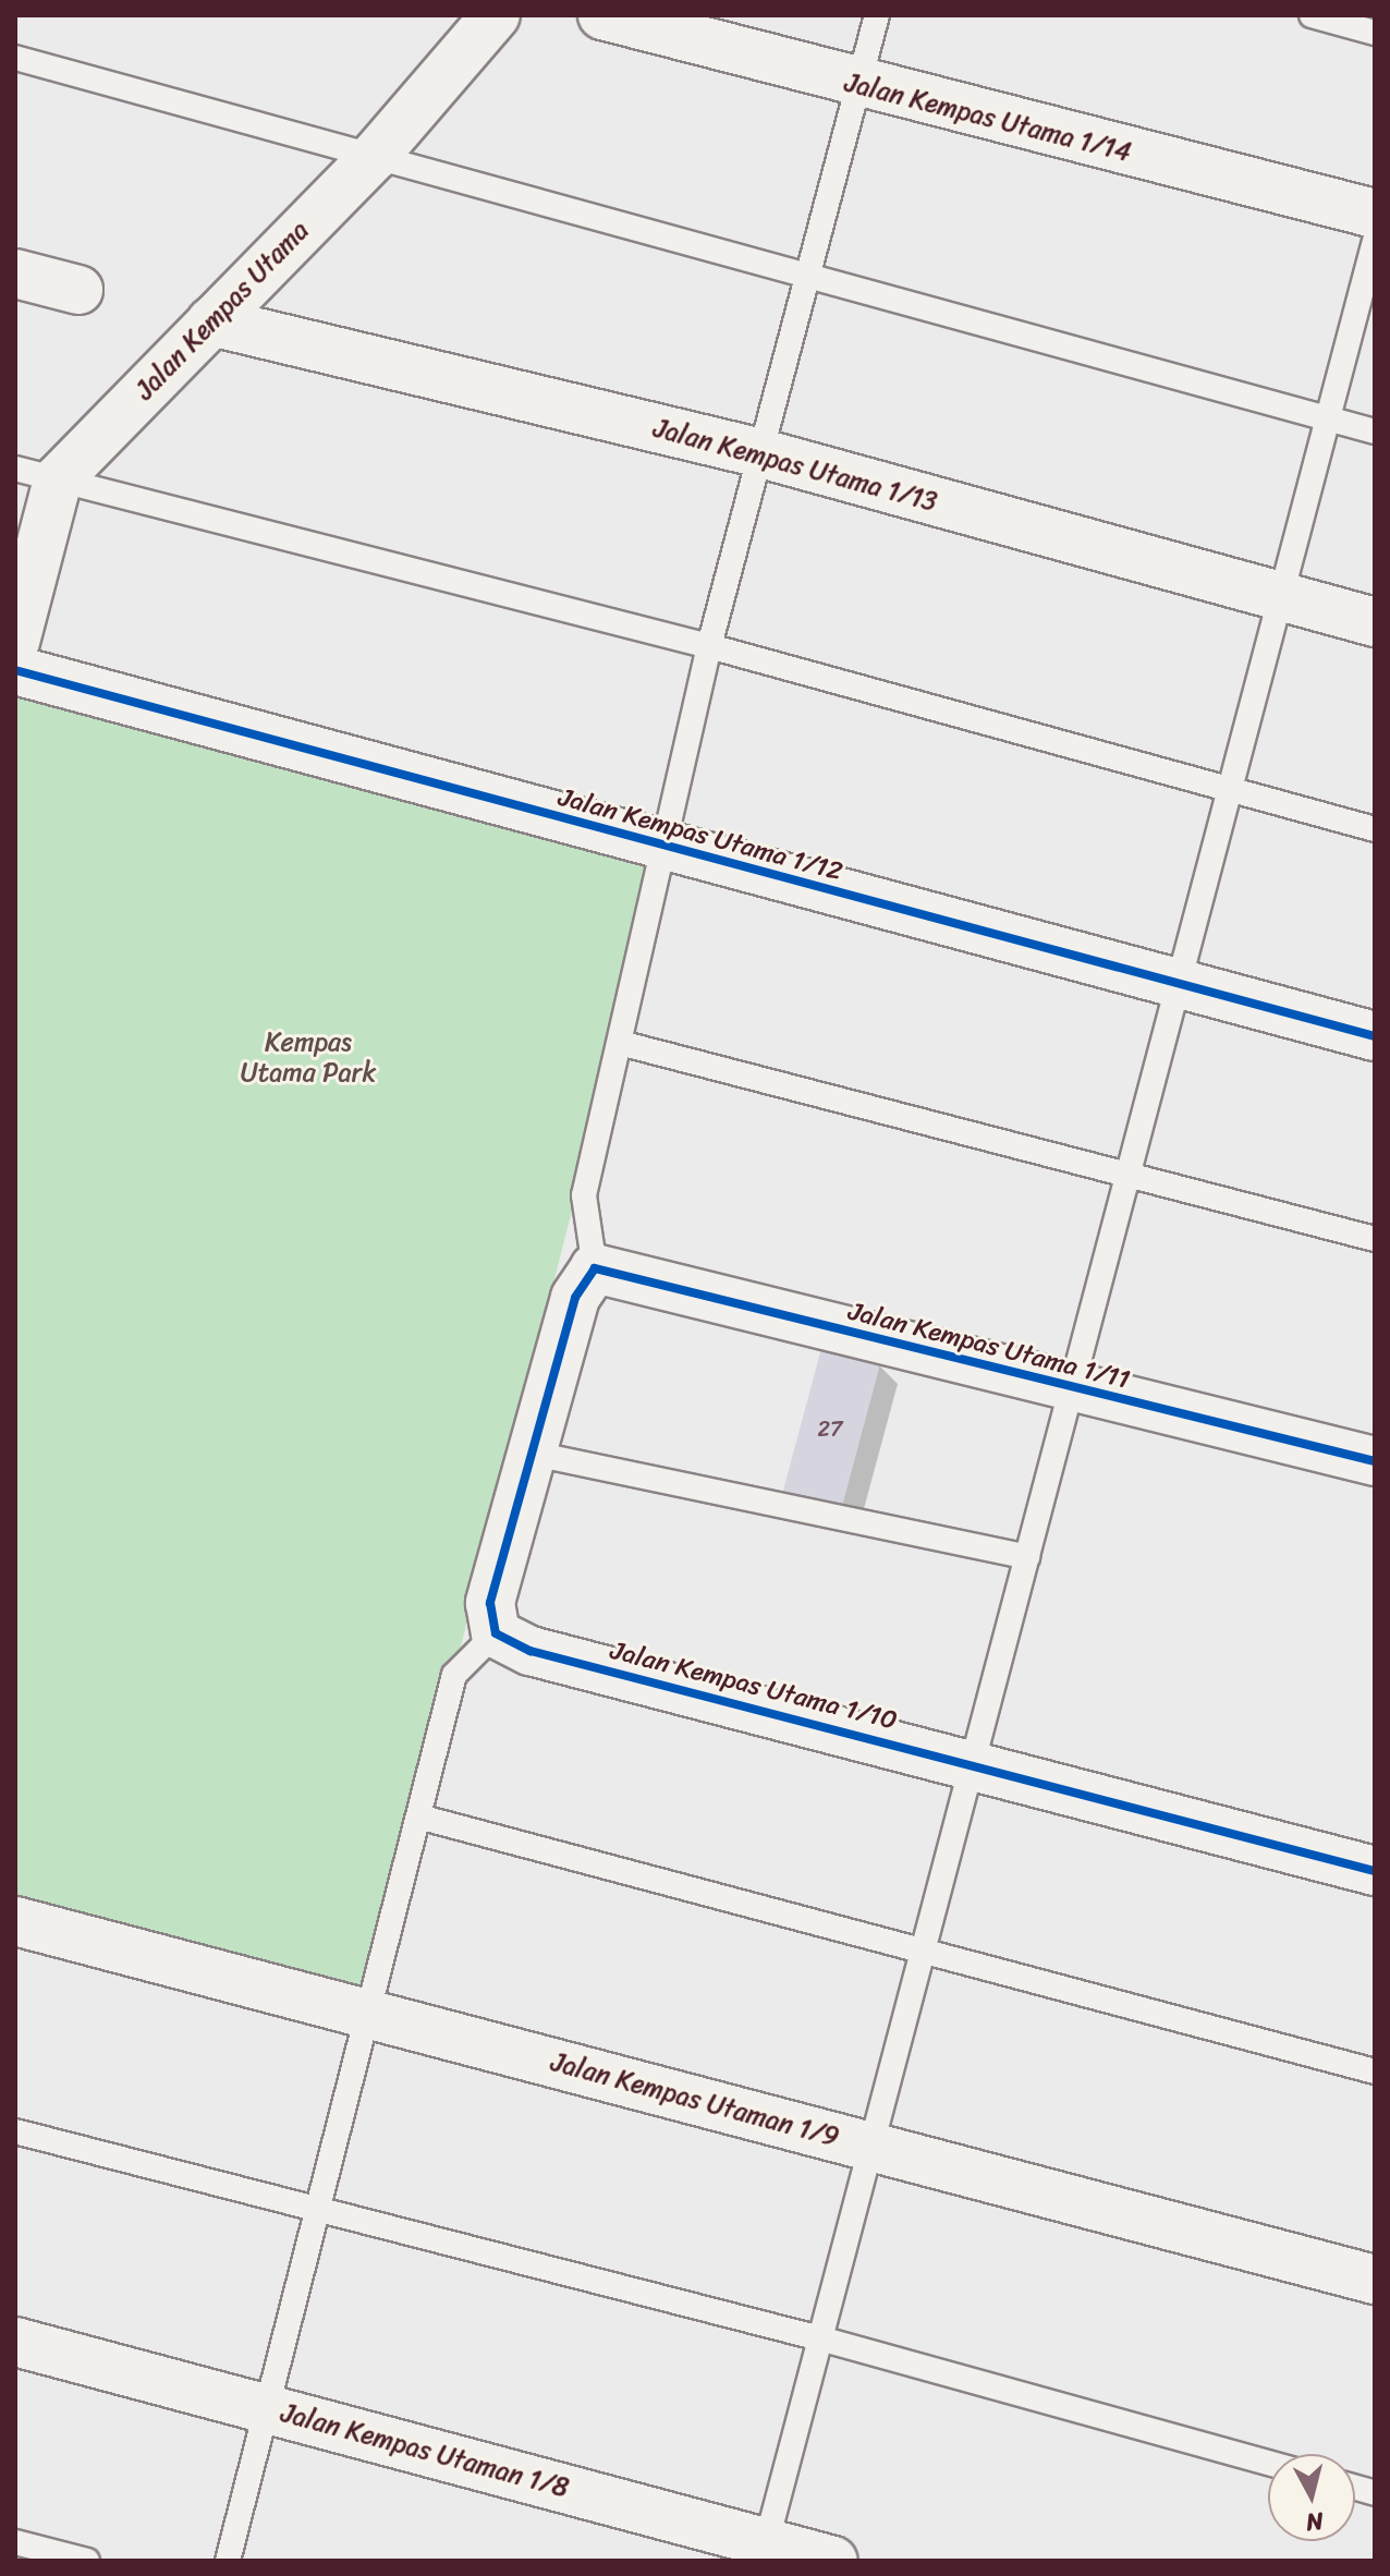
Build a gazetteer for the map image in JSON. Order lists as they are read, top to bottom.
{
  "streets": {
    "street": [
      "Jalan Kempas Utama 1/14",
      "Jalan Kempas Utama",
      "Jalan Kempas Utama 1/13",
      "Jalan Kempas Utama 1/12",
      "Jalan Kempas Utama 1/11",
      "Jalan Kempas Utama 1/10",
      "Jalan Kempas Utaman 1/9",
      "Jalan Kempas Utaman 1/8"
    ]
  },
  "crossings": [
    ["Jalan Kempas Utama", "Jalan Kempas Utama 1/13"]
  ],
  "parks": ["Kempas Utama Park"],
  "house_numbers": ["27"],
  "north": "bottom"
}
